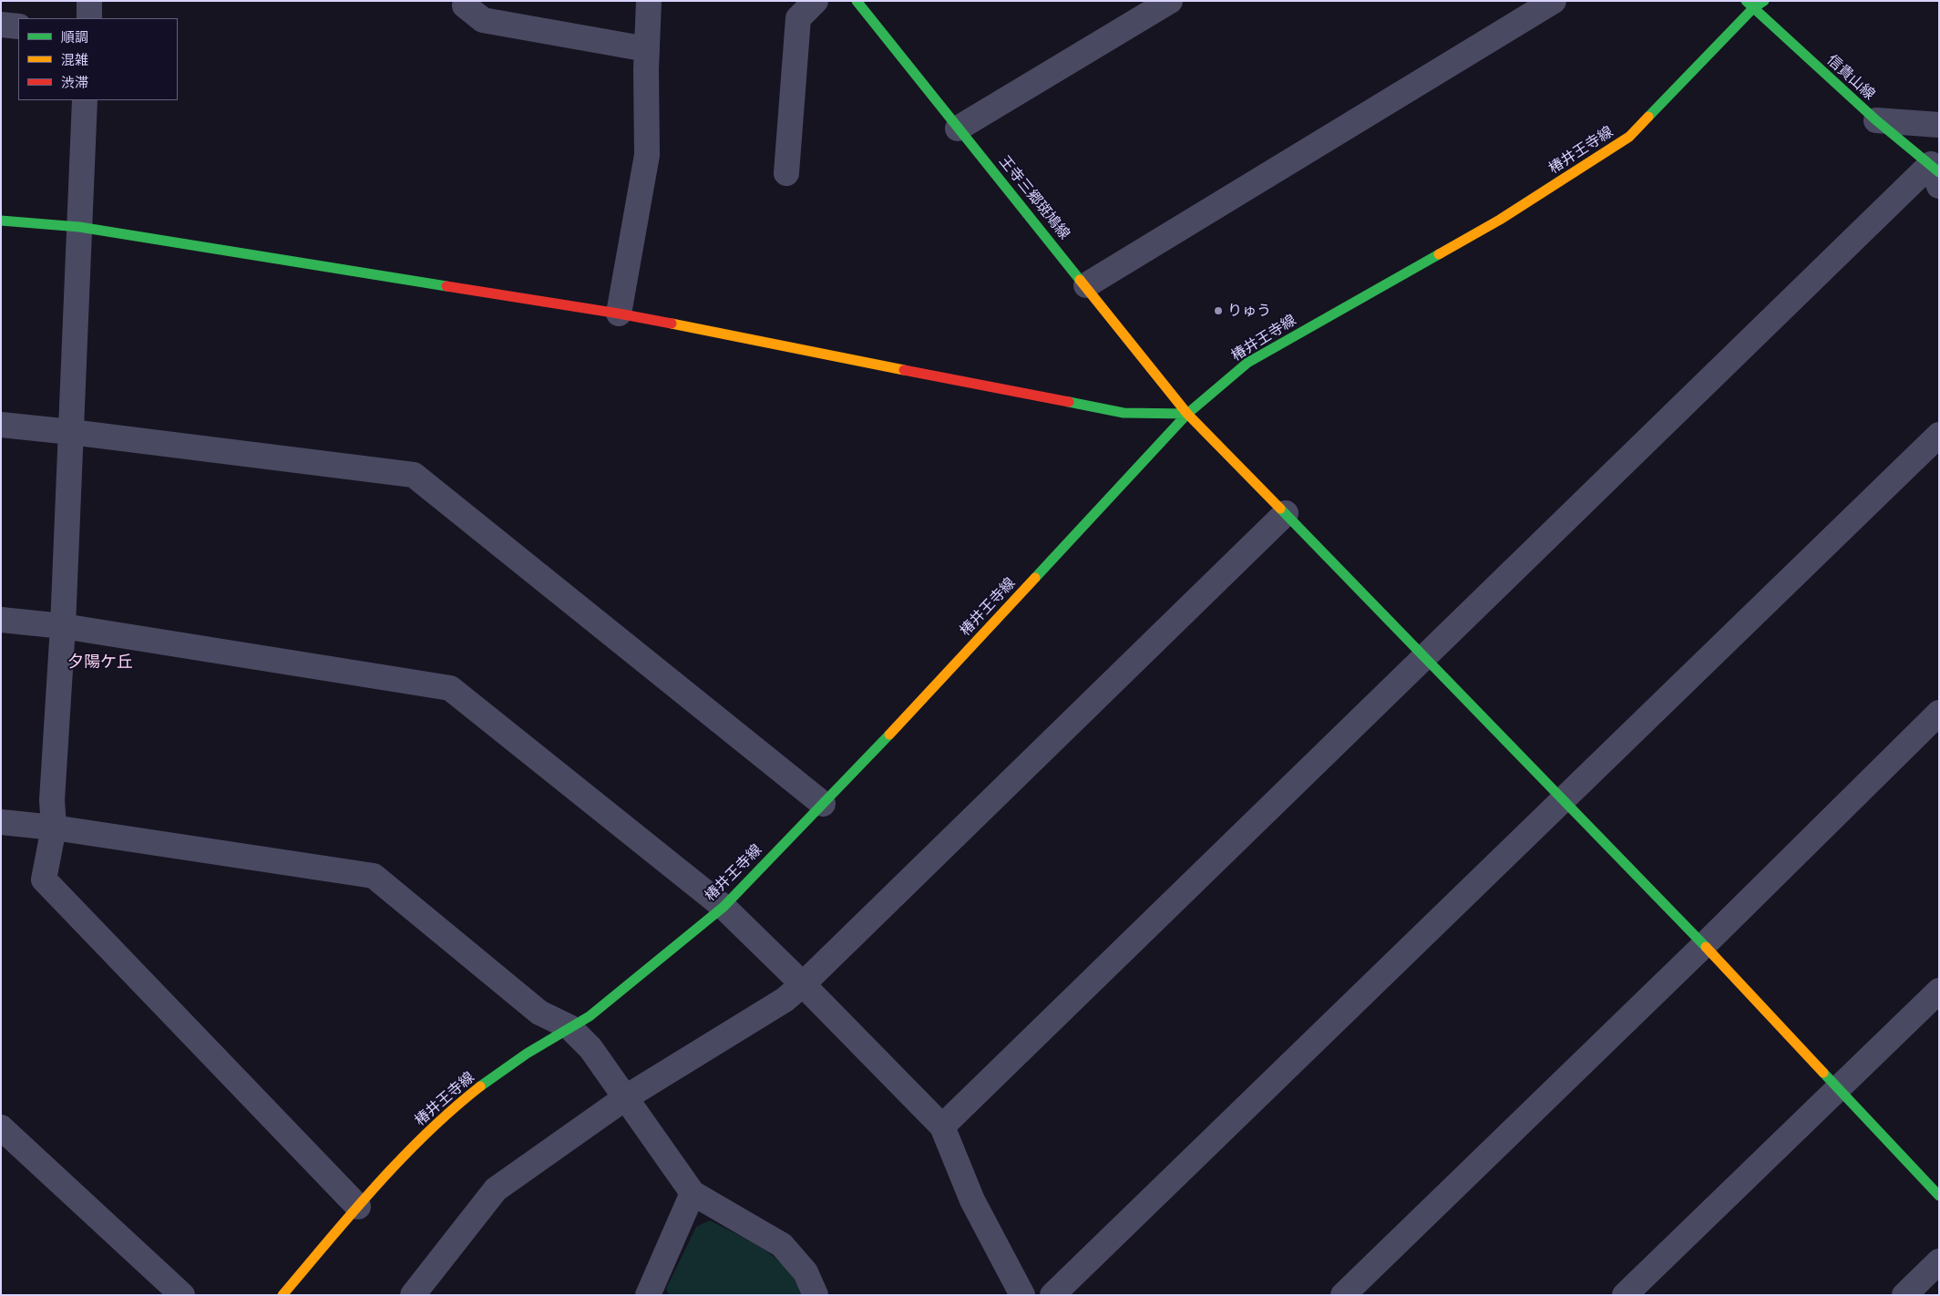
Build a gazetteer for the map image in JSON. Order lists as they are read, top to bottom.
{
  "streets": {
    "main road": ["信貴山線", "椿井王寺線", "王寺三郷斑鳩線"]
  },
  "crossings": [
    ["信貴山線", "椿井王寺線"],
    ["椿井王寺線", "王寺三郷斑鳩線"]
  ],
  "districts": ["夕陽ケ丘"],
  "places": ["りゅう"],
  "legend": ["順調", "混雑", "渋滞"]
}
